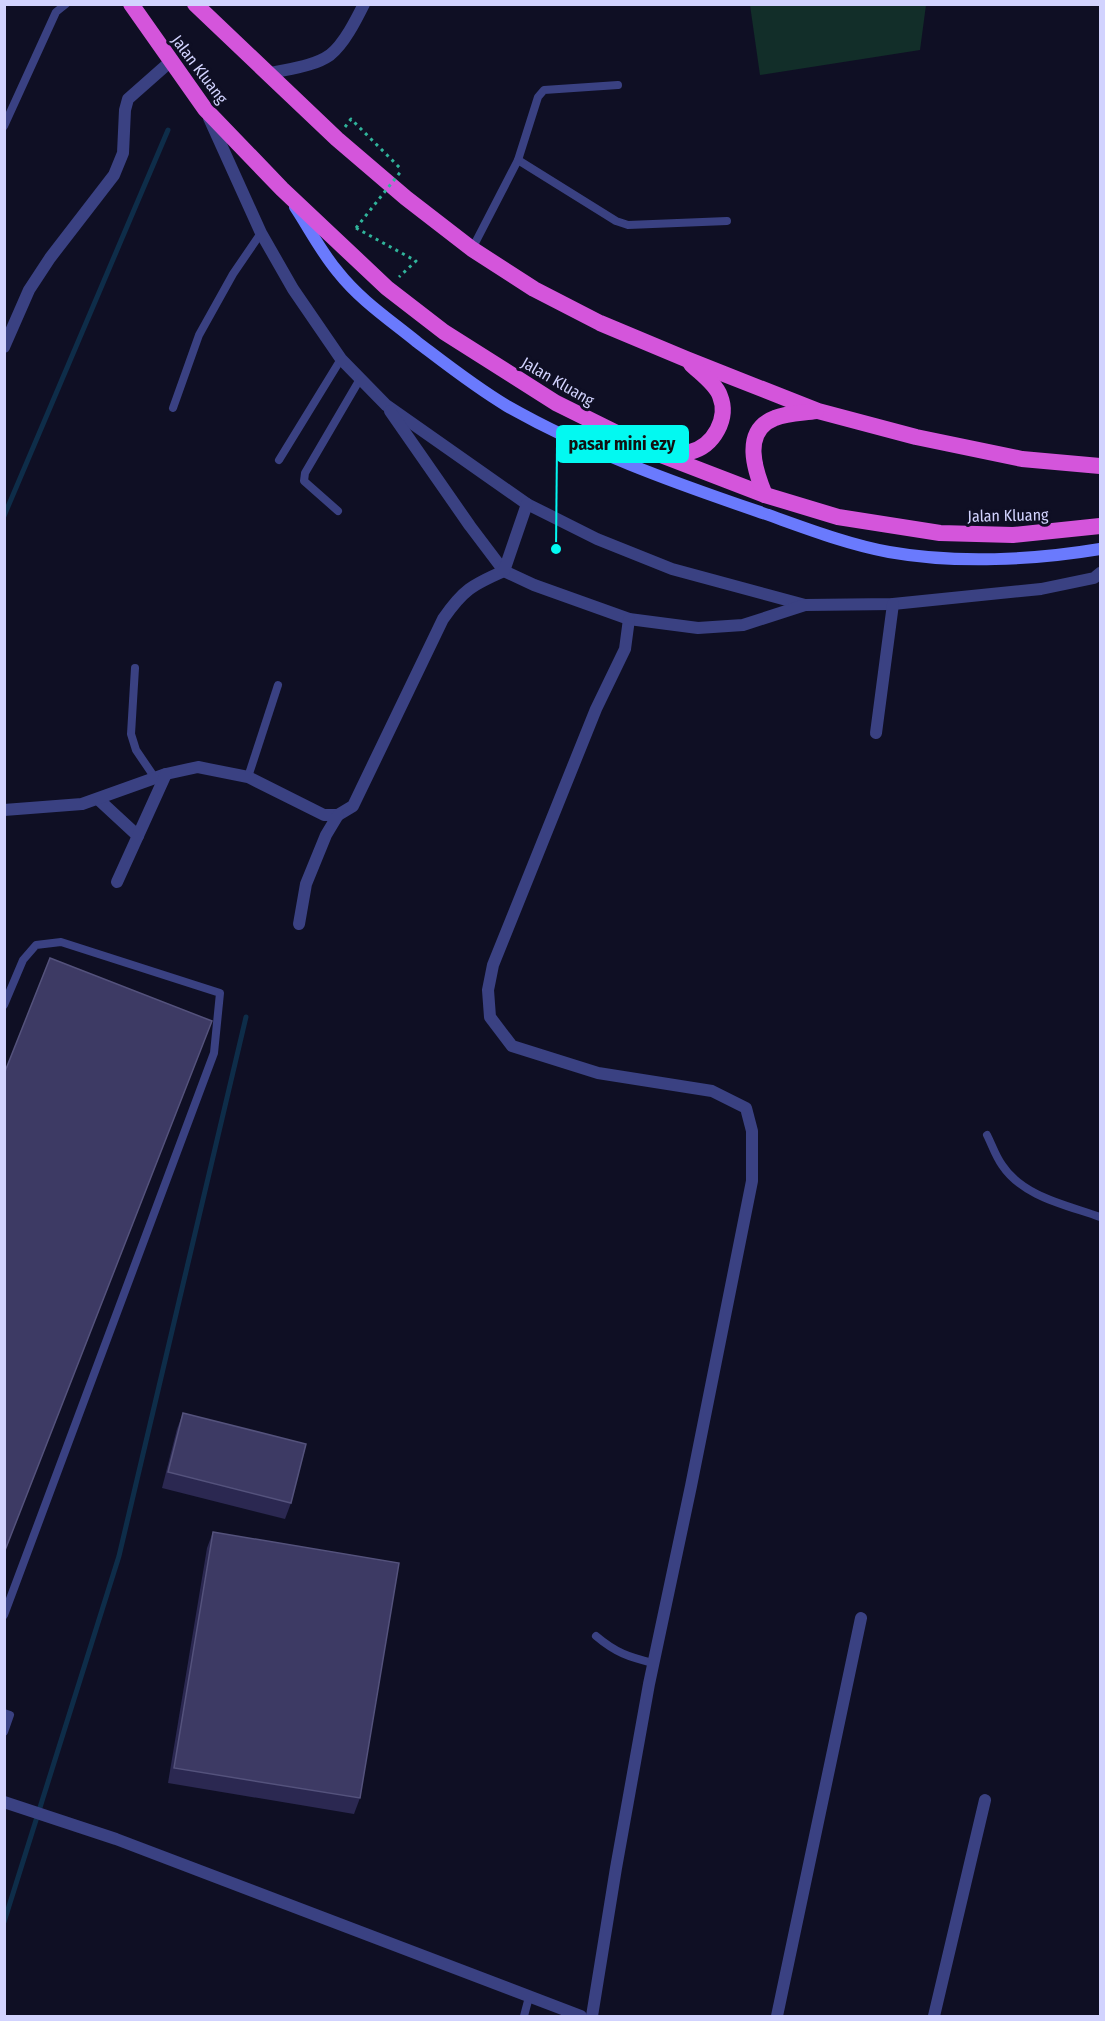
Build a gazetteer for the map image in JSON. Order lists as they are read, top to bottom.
{
  "streets": {
    "highway": ["Jalan Kluang"]
  },
  "places": ["pasar mini ezy"]
}
